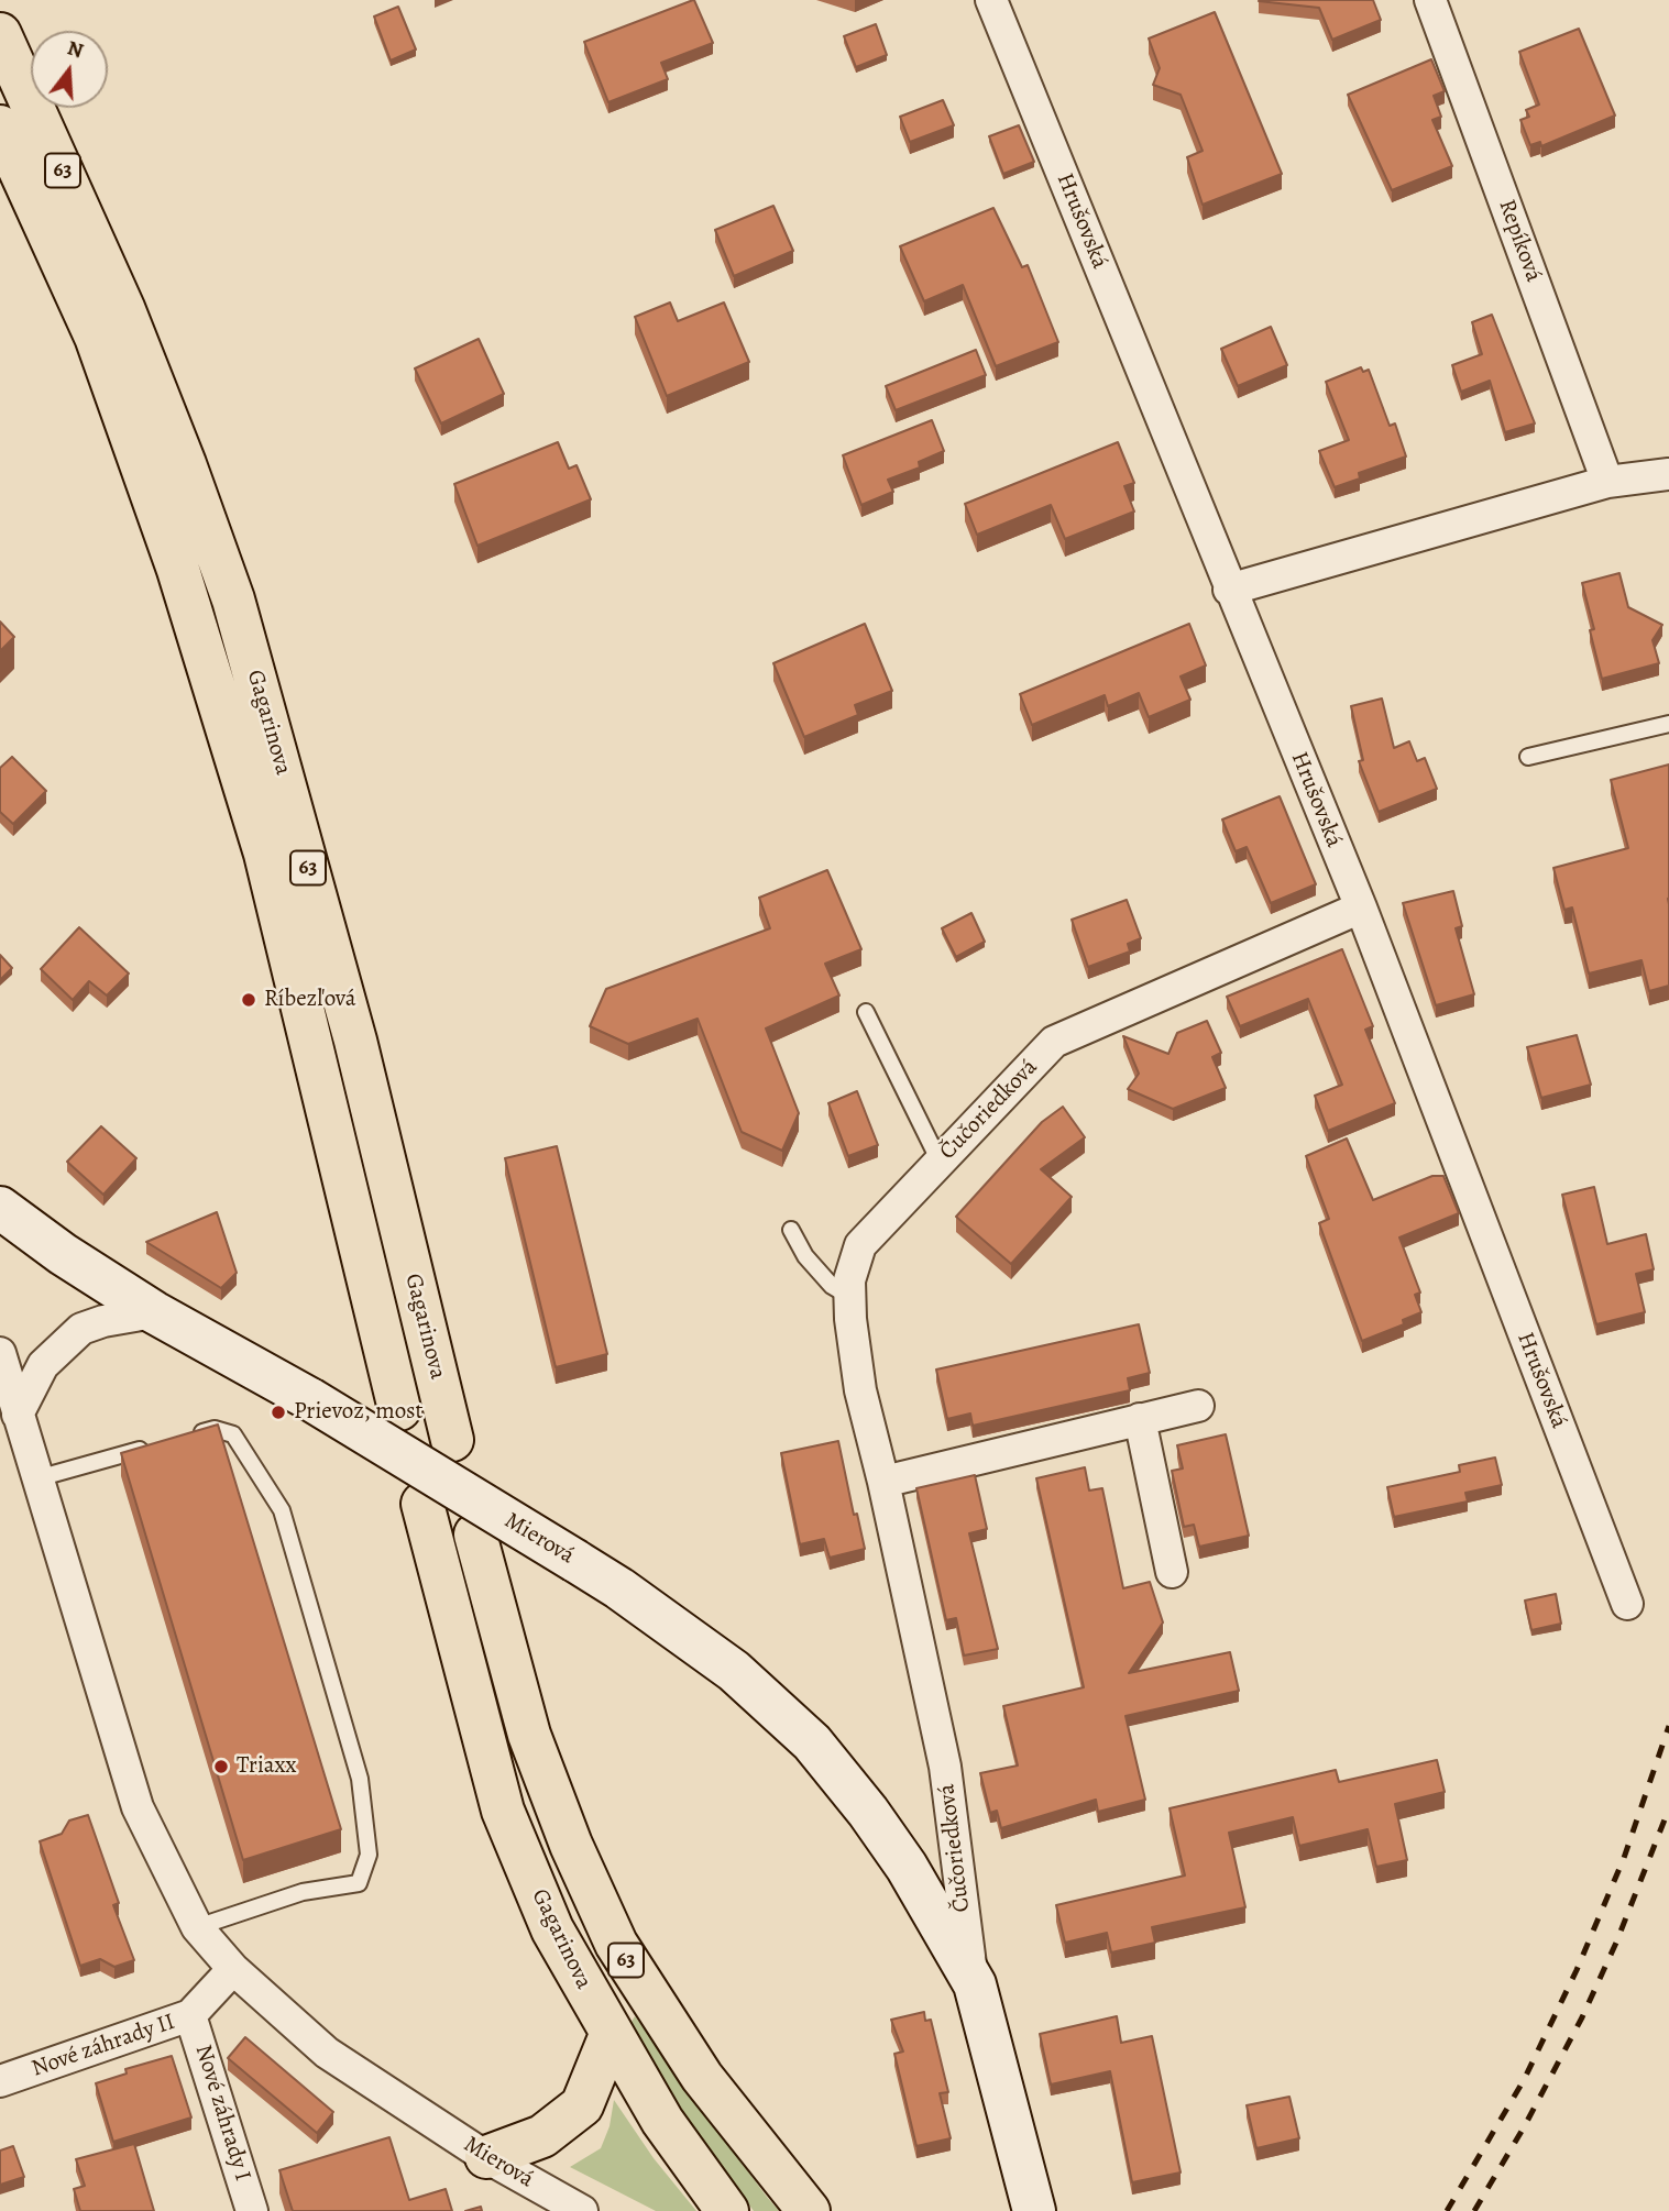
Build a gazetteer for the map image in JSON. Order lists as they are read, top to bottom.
{
  "streets": {
    "main road": ["63", "Gagarinova"],
    "street": [
      "Hrušovská",
      "Repíková",
      "Čučoriedková",
      "Mierová",
      "Nové záhrady II",
      "Nové záhrady I"
    ]
  },
  "crossings": [
    ["Hrušovská", "Čučoriedková"],
    ["Čučoriedková", "Mierová"],
    ["Mierová", "Nové záhrady II"],
    ["Nové záhrady II", "Nové záhrady I"]
  ],
  "places": ["Ríbezľová", "Prievoz, most", "Triaxx"],
  "north": "top"
}
